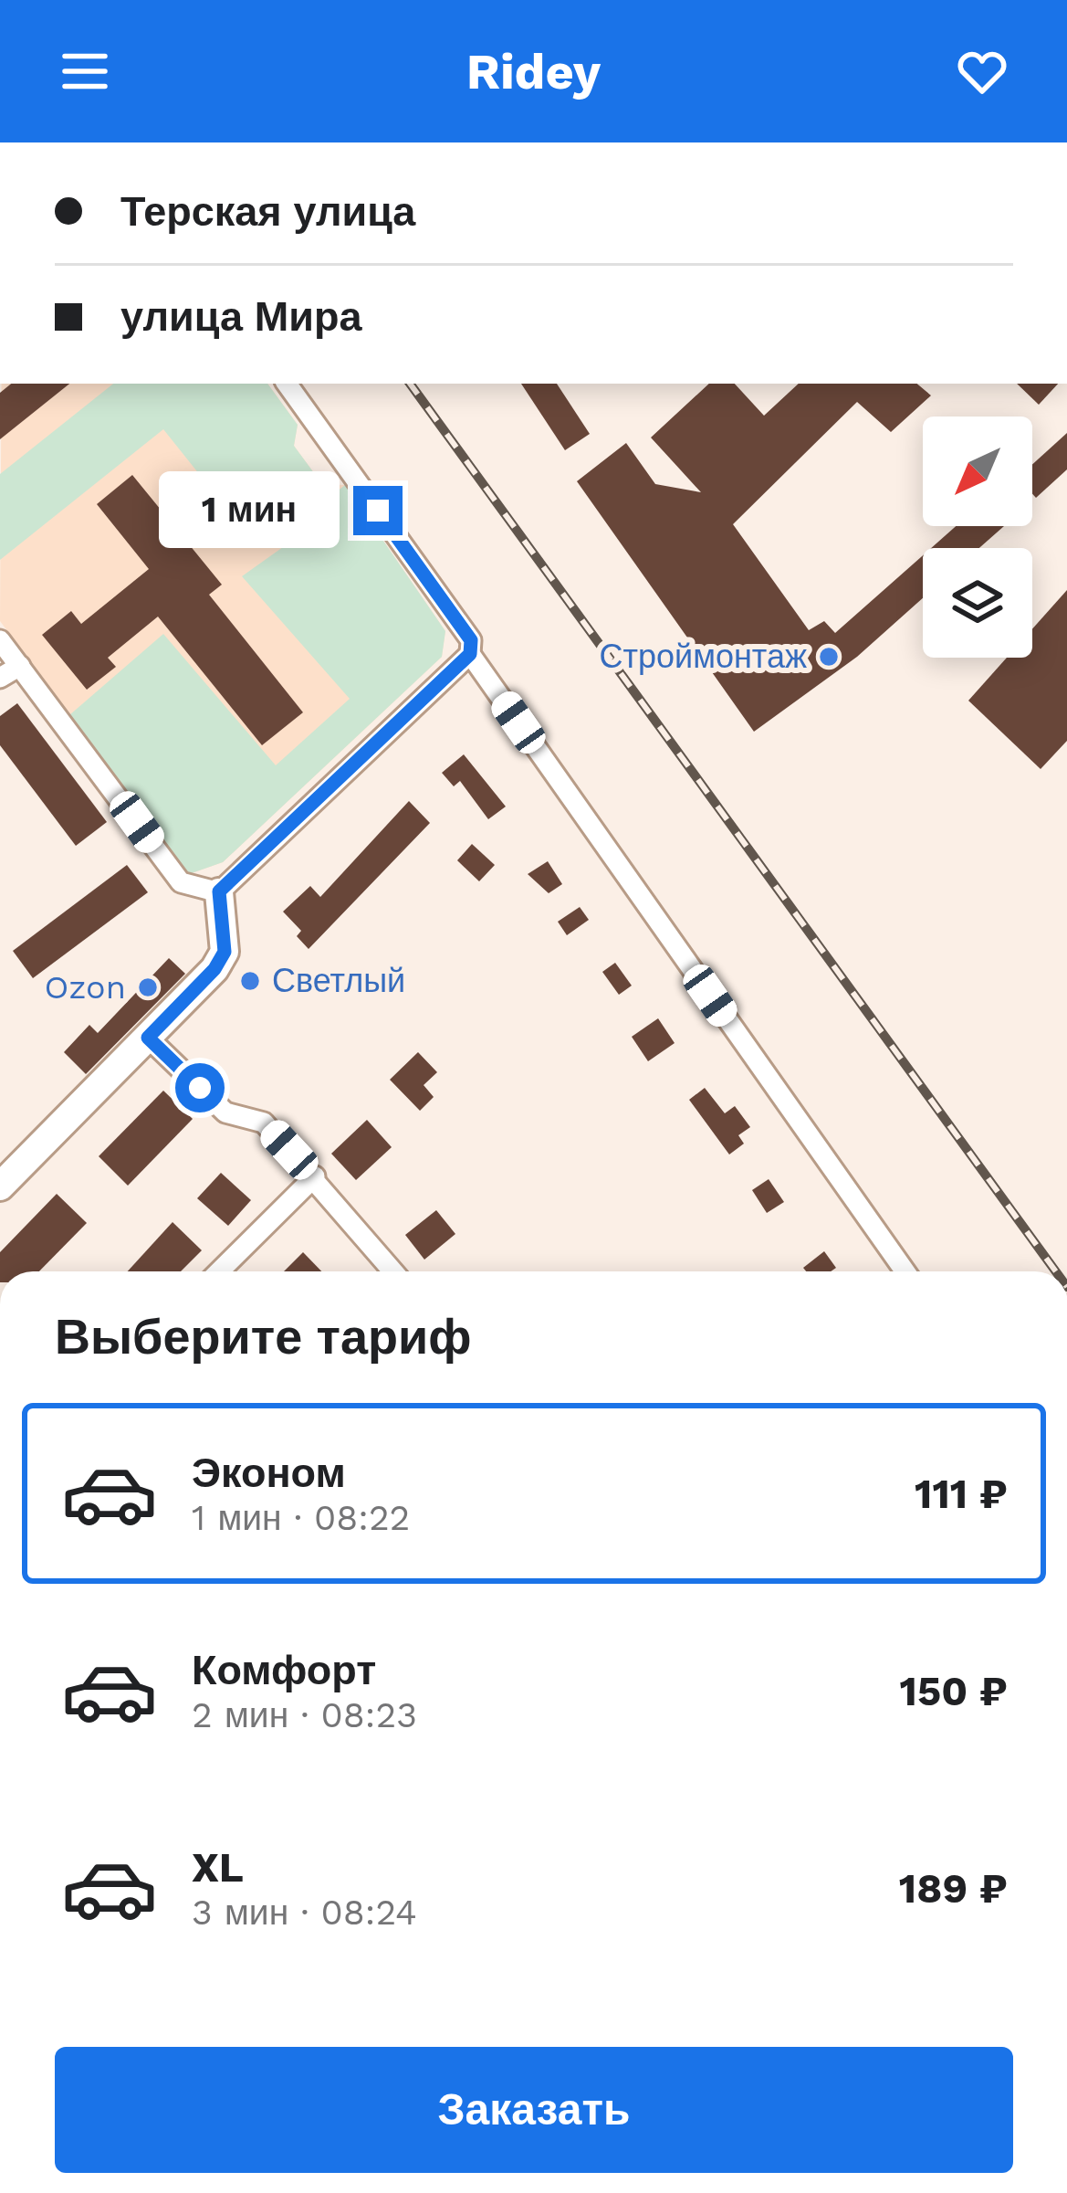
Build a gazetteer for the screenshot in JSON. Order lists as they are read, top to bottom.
{
  "places": ["Строймонтаж", "Светлый", "Ozon"],
  "north": "bottom left",
  "page": {
    "header": "Ridey",
    "banner": ["Терская улица", "улица Мира"],
    "bubble": "1 мин",
    "heading": "Выберите тариф",
    "list": [
      {
        "name": "Эконом",
        "note": "1 мин · 08:22",
        "value": "111 ₽"
      },
      {
        "name": "Комфорт",
        "note": "2 мин · 08:23",
        "value": "150 ₽"
      },
      {
        "name": "XL",
        "note": "3 мин · 08:24",
        "value": "189 ₽"
      }
    ],
    "buttons": "Заказать"
  }
}
